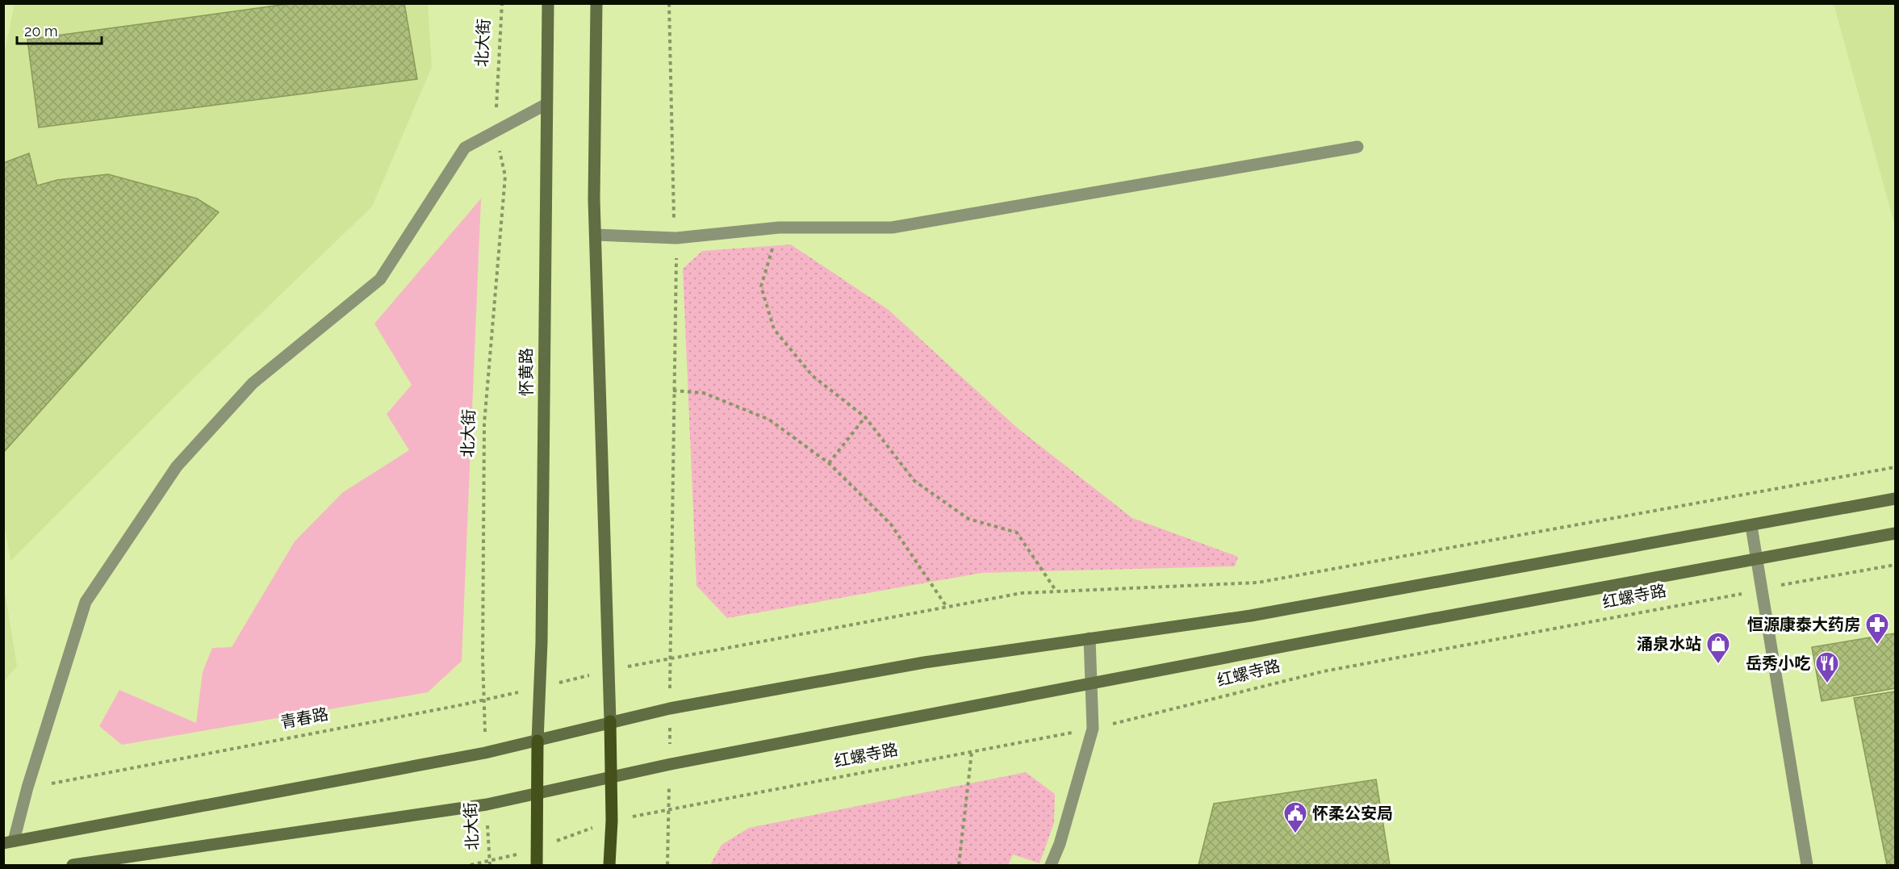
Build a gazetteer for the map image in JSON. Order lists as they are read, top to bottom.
{
  "streets": {
    "main road": ["怀黄路", "红螺寺路"],
    "path": ["北大街", "青春路"]
  },
  "crossings": [
    ["北大街", "青春路"],
    ["怀黄路", "青春路"]
  ],
  "places": {
    "pharmacy": ["恒源康泰大药房"],
    "shop": ["涌泉水站"],
    "restaurant": ["岳秀小吃"],
    "public building": ["怀柔公安局"]
  },
  "scale_bar": "20 m"
}
